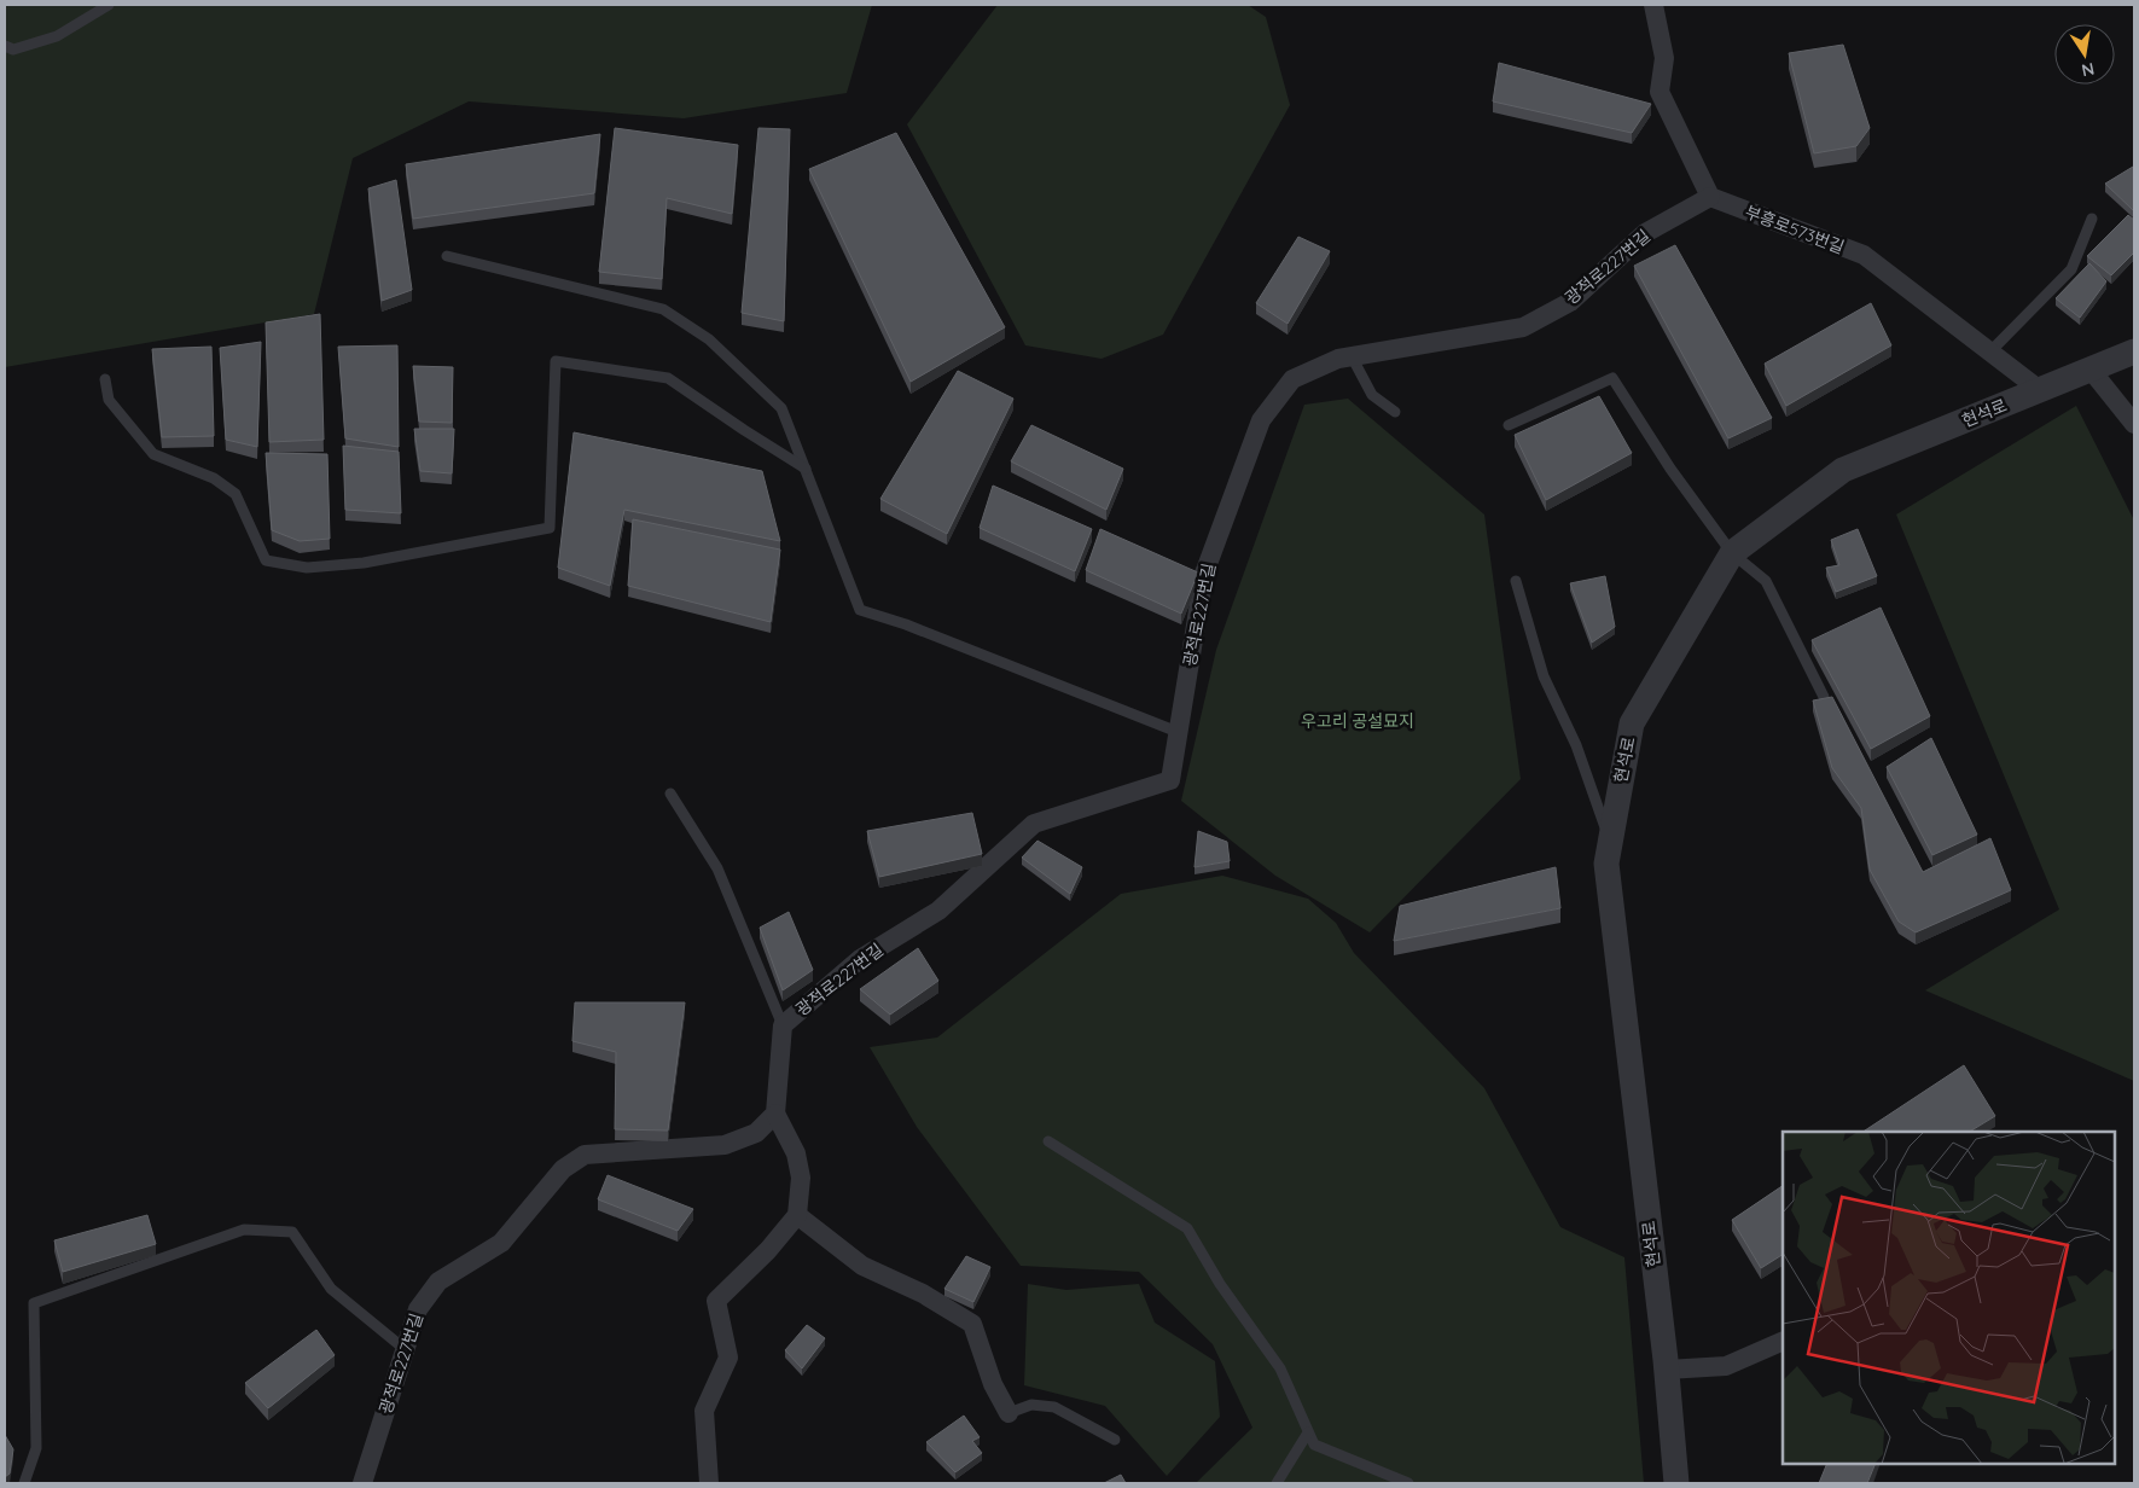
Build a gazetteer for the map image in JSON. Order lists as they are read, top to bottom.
{
  "streets": {
    "street": ["부흥로573번길", "광적로227번길", "현석로"]
  },
  "crossings": [
    ["부흥로573번길", "광적로227번길"],
    ["부흥로573번길", "현석로"]
  ],
  "parks": ["우고리 공설묘지"],
  "north": "bottom"
}
